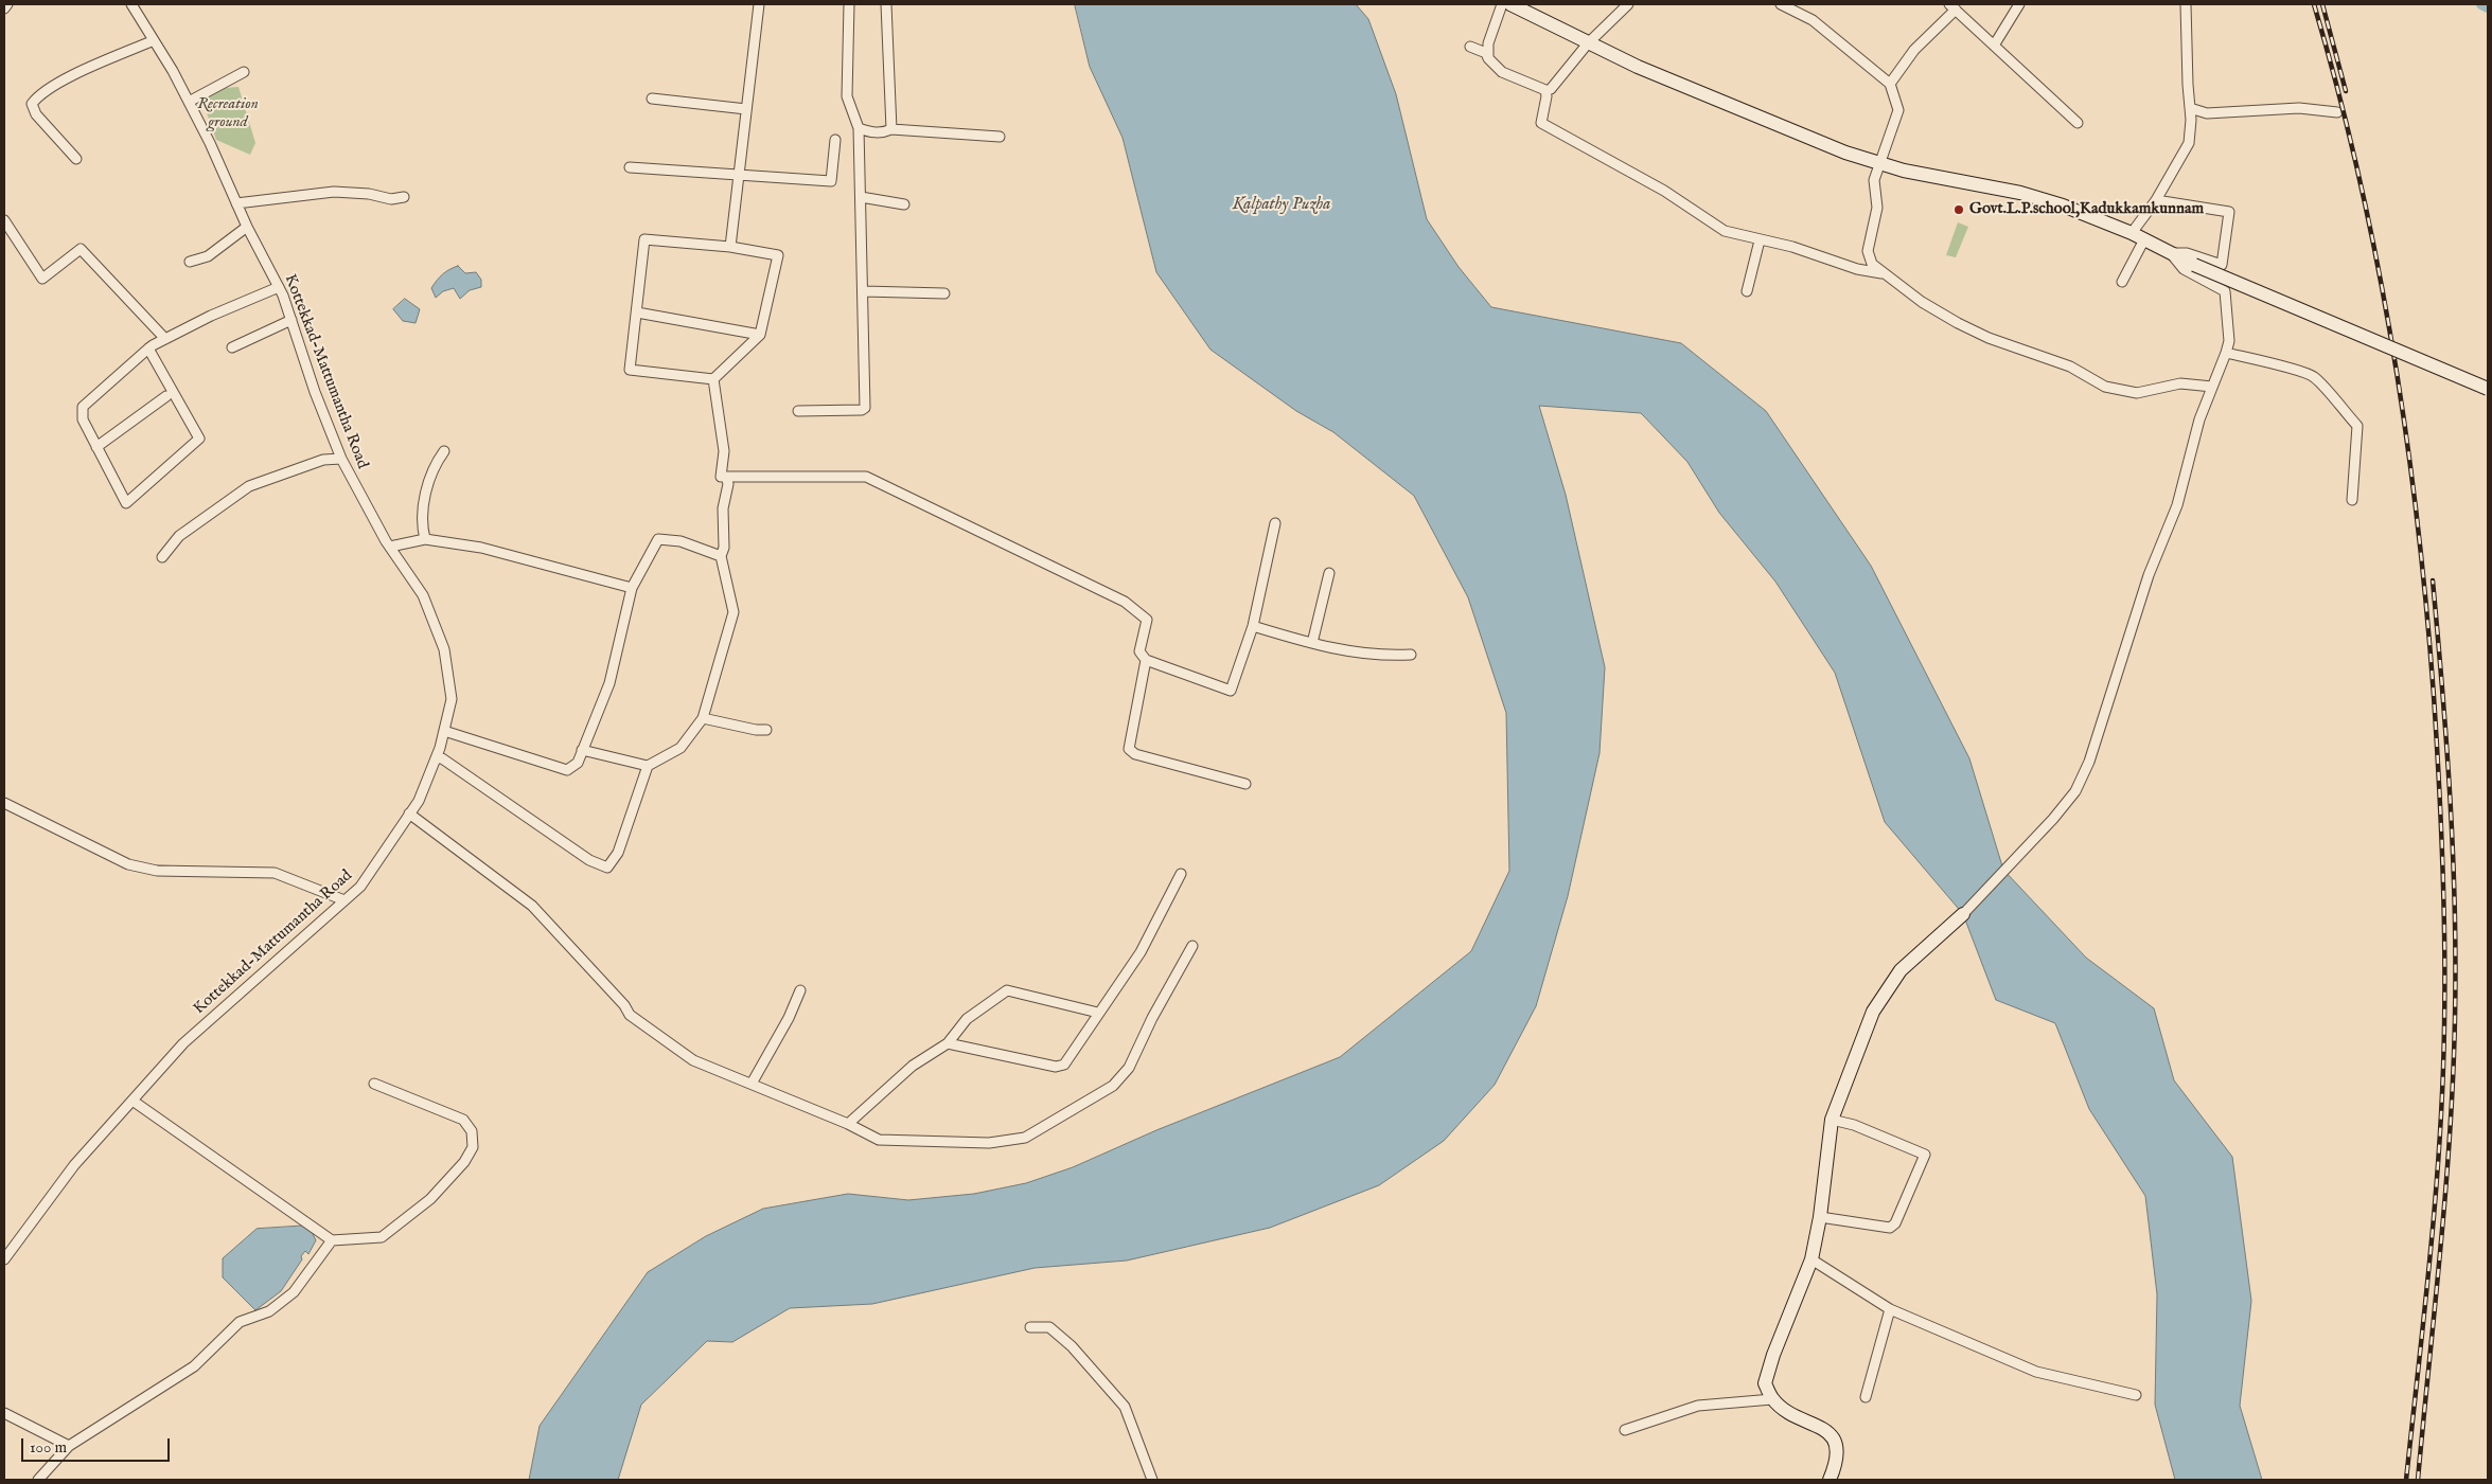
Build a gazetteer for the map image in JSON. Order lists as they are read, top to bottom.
{
  "streets": {
    "street": ["Kottekkad-Mattumantha Road"]
  },
  "water": ["Kalpathy Puzha"],
  "parks": ["Recreation ground"],
  "places": ["Govt.L.P.school,Kadukkamkunnam"],
  "scale_bar": "100 m"
}
